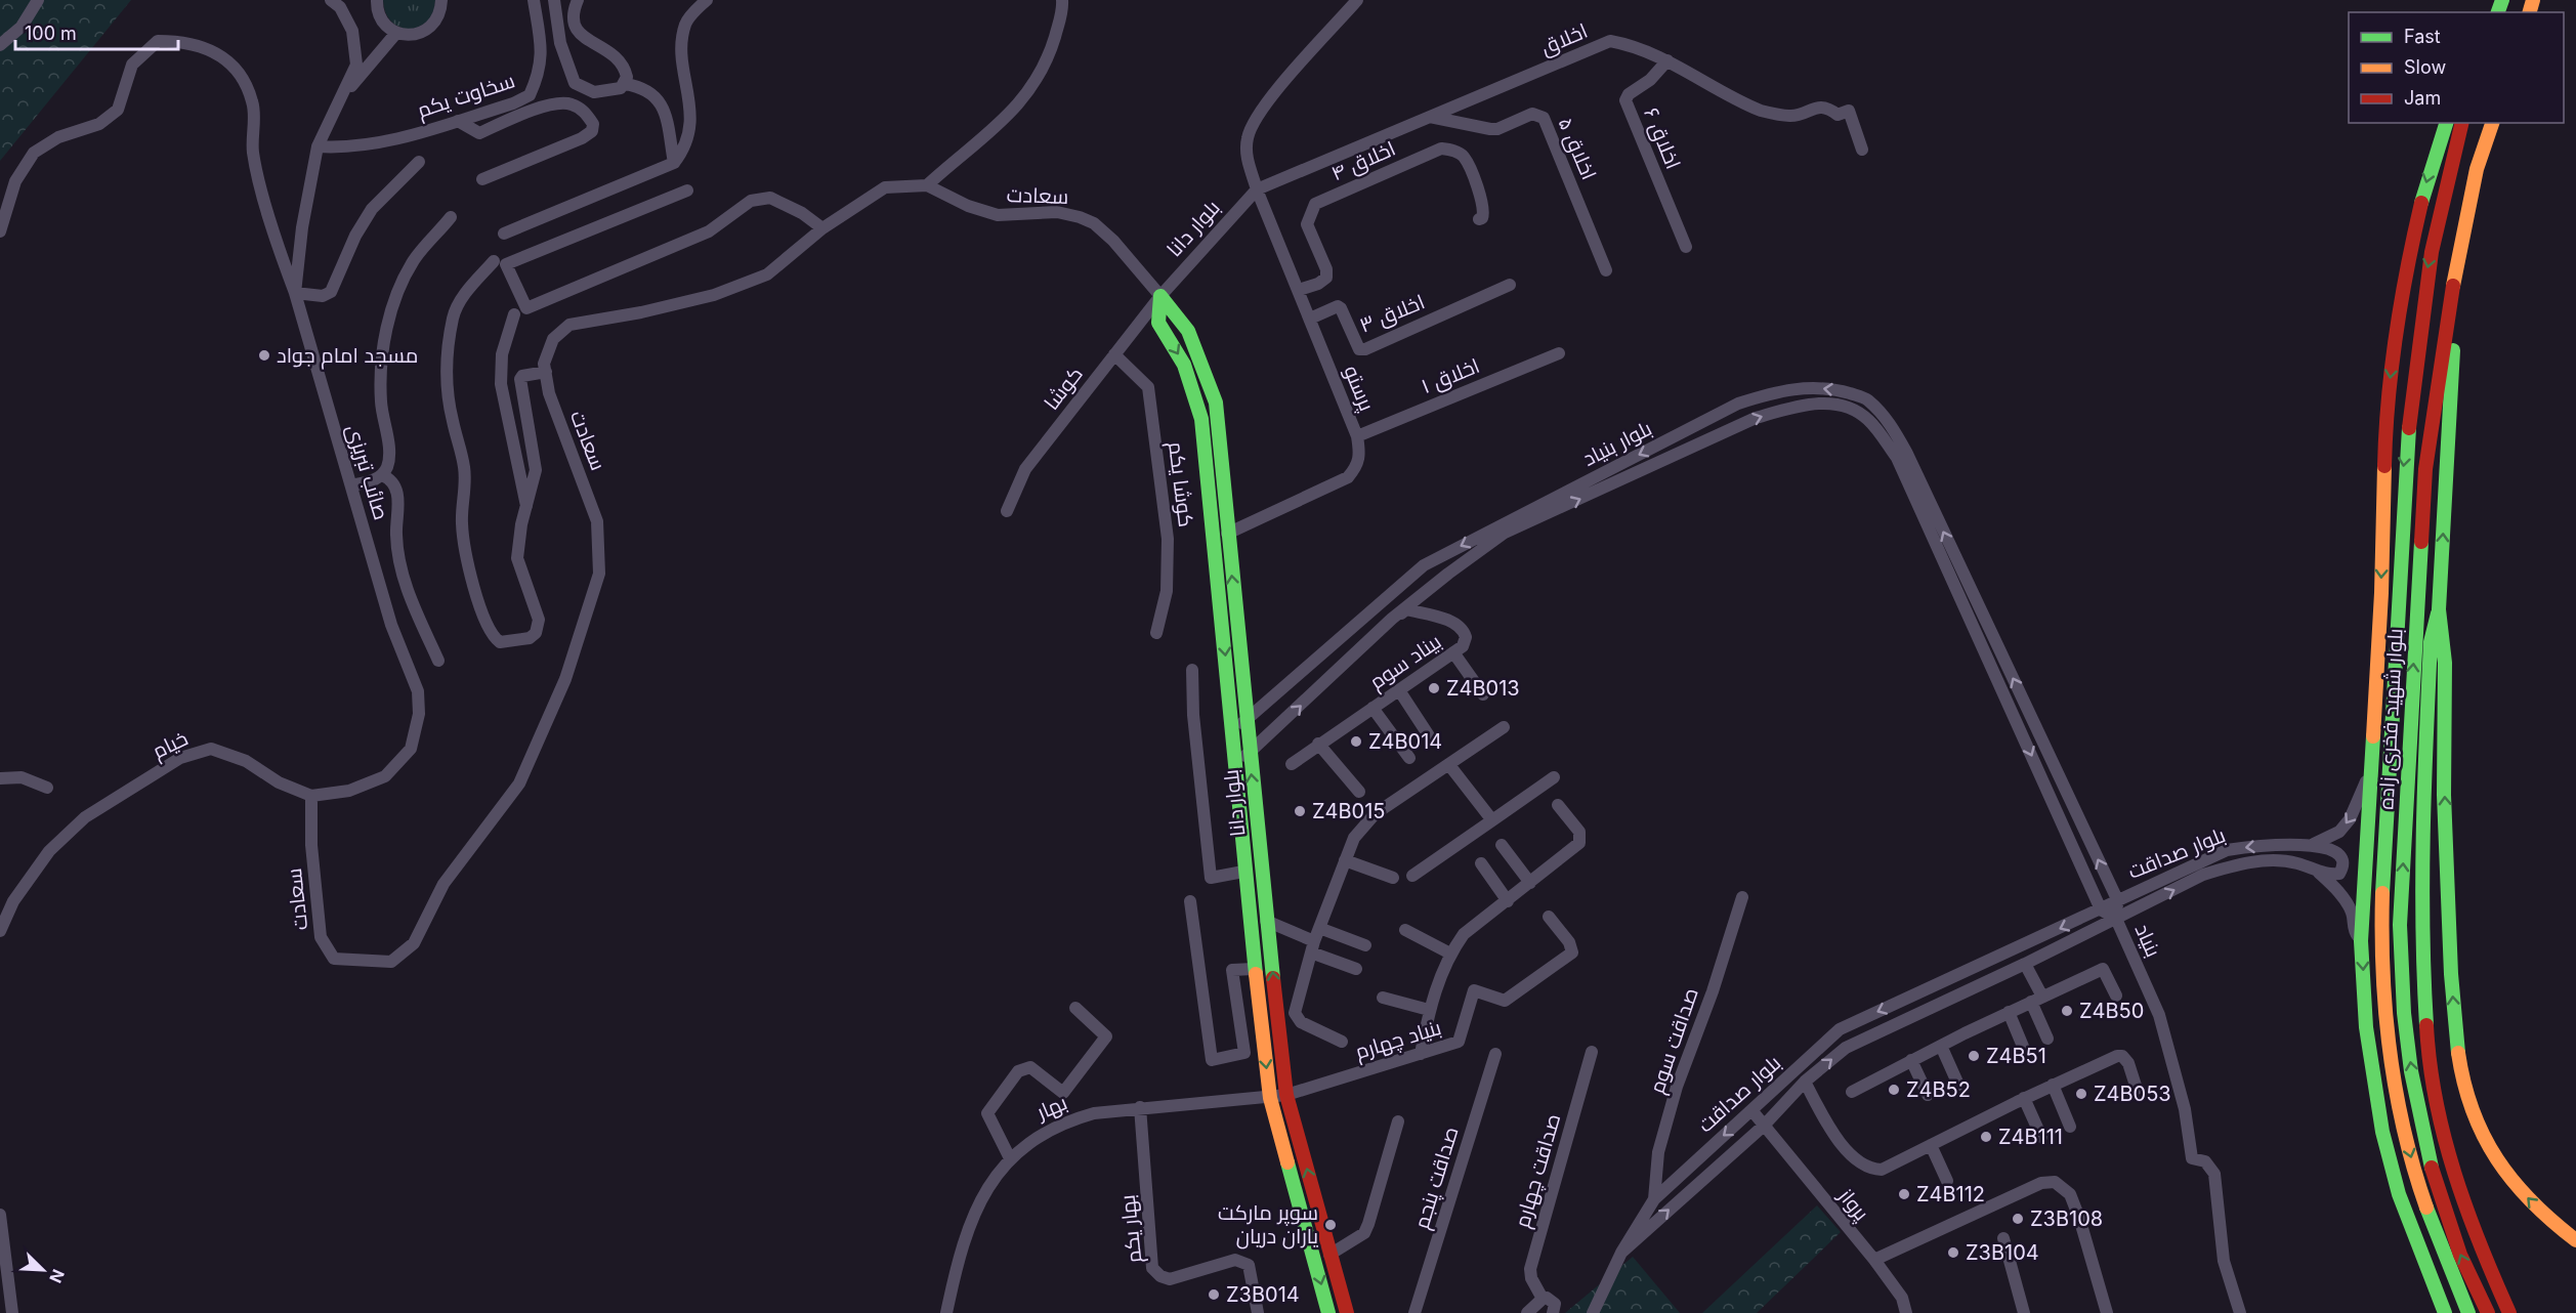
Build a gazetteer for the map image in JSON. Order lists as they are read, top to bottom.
{
  "streets": {
    "main road": ["بلوار دانا", "بلوار شهید فخری زاده"],
    "street": [
      "اخلاق",
      "سخاوت یکم",
      "اخلاق ۶",
      "اخلاق ۵",
      "اخلاق ۴",
      "سعادت",
      "اخلاق ۳",
      "اخلاق ۱",
      "کوشا",
      "پرستو",
      "بلوار بنیاد",
      "صائب تبریزی",
      "کوشا یکم",
      "بیناد سوم",
      "خیام",
      "بلوار صداقت",
      "بنیاد",
      "بنیاد چهارم",
      "صداقت سوم",
      "بهار",
      "صداقت چهارم",
      "صداقت پنجم",
      "پرواز",
      "بهار یکم"
    ]
  },
  "crossings": [
    ["اخلاق", "اخلاق ۶"],
    ["اخلاق", "اخلاق ۵"],
    ["اخلاق", "بلوار دانا"],
    ["اخلاق", "پرستو"],
    ["سخاوت یکم", "صائب تبریزی"],
    ["اخلاق ۴", "پرستو"],
    ["سعادت", "بلوار دانا"],
    ["سعادت", "کوشا"],
    ["سعادت", "صائب تبریزی"],
    ["سعادت", "خیام"],
    ["بلوار دانا", "کوشا"],
    ["بلوار دانا", "پرستو"],
    ["بلوار دانا", "بلوار بنیاد"],
    ["بلوار دانا", "بنیاد چهارم"],
    ["بلوار دانا", "بهار"],
    ["اخلاق ۳", "پرستو"],
    ["اخلاق ۱", "پرستو"],
    ["کوشا", "کوشا یکم"],
    ["بلوار بنیاد", "بیناد سوم"],
    ["بلوار بنیاد", "بلوار صداقت"],
    ["بلوار بنیاد", "بنیاد"],
    ["صائب تبریزی", "خیام"],
    ["بلوار صداقت", "بنیاد"],
    ["بلوار صداقت", "صداقت سوم"],
    ["بلوار صداقت", "پرواز"],
    ["بنیاد چهارم", "بهار"],
    ["بهار", "بهار یکم"]
  ],
  "places": [
    "مسجد امام جواد",
    "Z4B013",
    "Z4B014",
    "Z4B015",
    "Z4B50",
    "Z4B51",
    "Z4B52",
    "Z4B053",
    "Z4B111",
    "Z4B112",
    "Z3B108",
    "سوپر مارکت یاران دریان",
    "Z3B104",
    "Z3B014"
  ],
  "legend": ["Fast", "Slow", "Jam"],
  "scale_bar": "100 m",
  "north": "bottom right"
}
